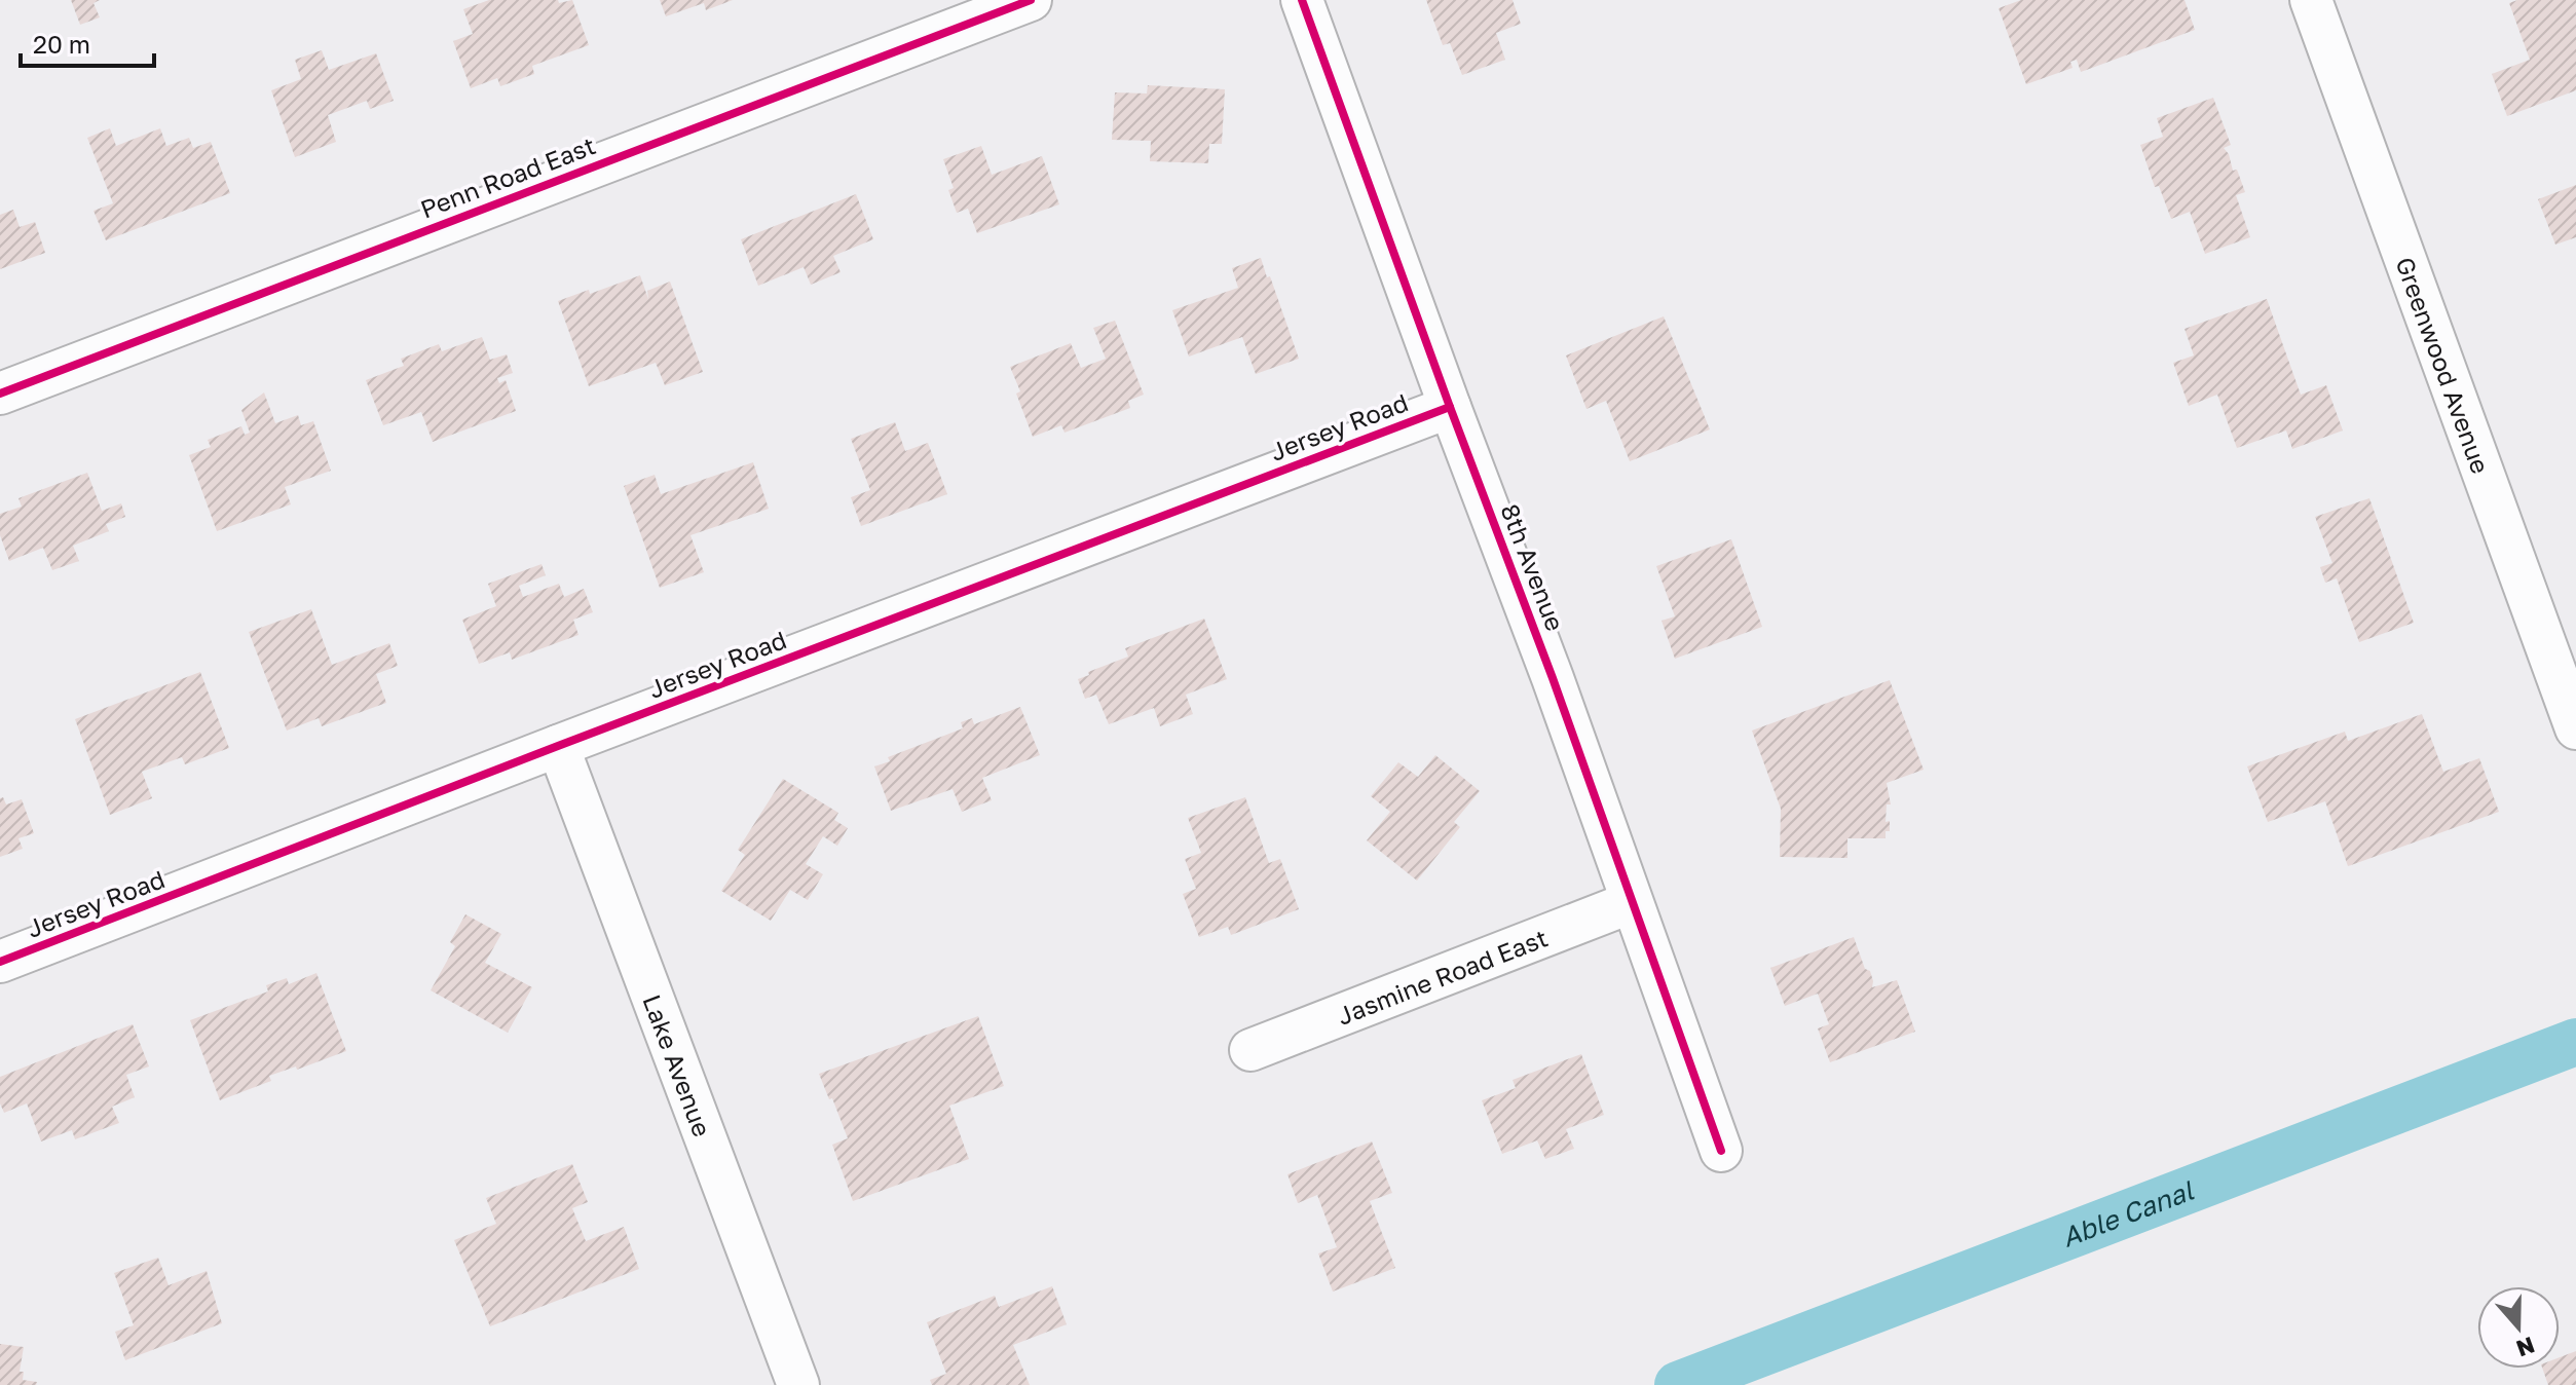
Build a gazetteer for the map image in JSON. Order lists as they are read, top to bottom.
{
  "streets": {
    "street": [
      "Penn Road East",
      "Greenwood Avenue",
      "Jersey Road",
      "8th Avenue",
      "Jasmine Road East",
      "Lake Avenue"
    ]
  },
  "crossings": [
    ["Jersey Road", "8th Avenue"],
    ["Jersey Road", "Lake Avenue"],
    ["8th Avenue", "Jasmine Road East"]
  ],
  "water": ["Able Canal"],
  "scale_bar": "20 m",
  "north": "bottom"
}
